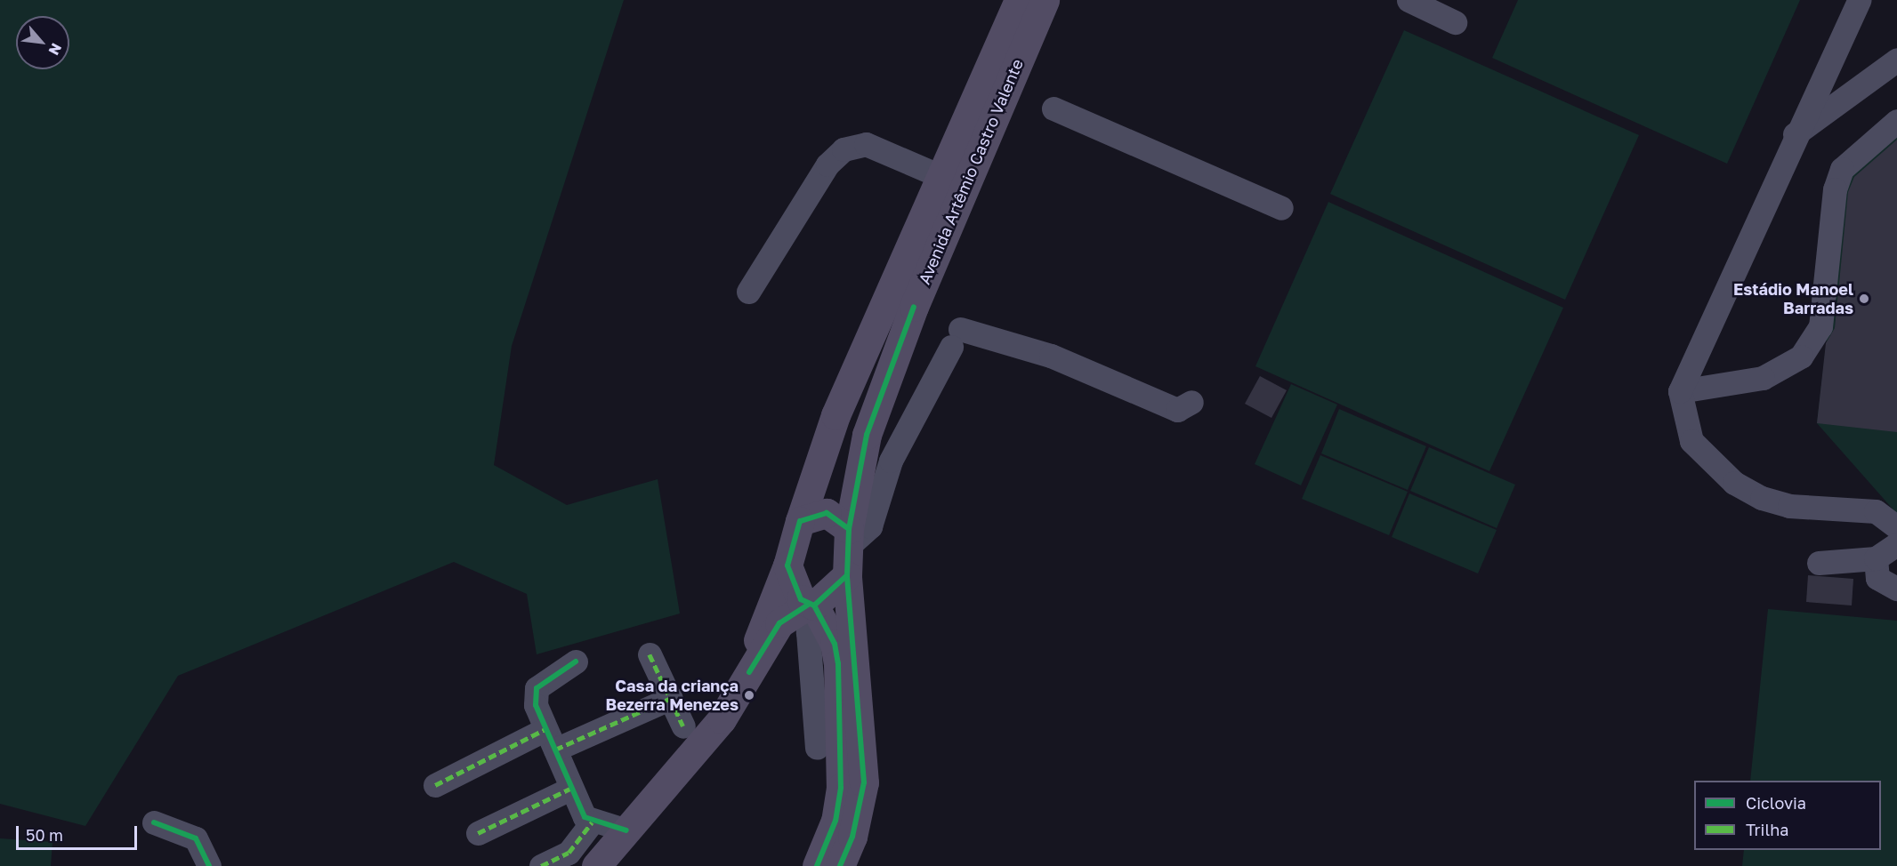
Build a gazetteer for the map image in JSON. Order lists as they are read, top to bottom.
{
  "streets": {
    "main road": ["Avenida Artêmio Castro Valente"]
  },
  "places": ["Estádio Manoel Barradas", "Casa da criança Bezerra Menezes"],
  "legend": ["Ciclovia", "Trilha"],
  "scale_bar": "50 m",
  "north": "bottom right"
}
